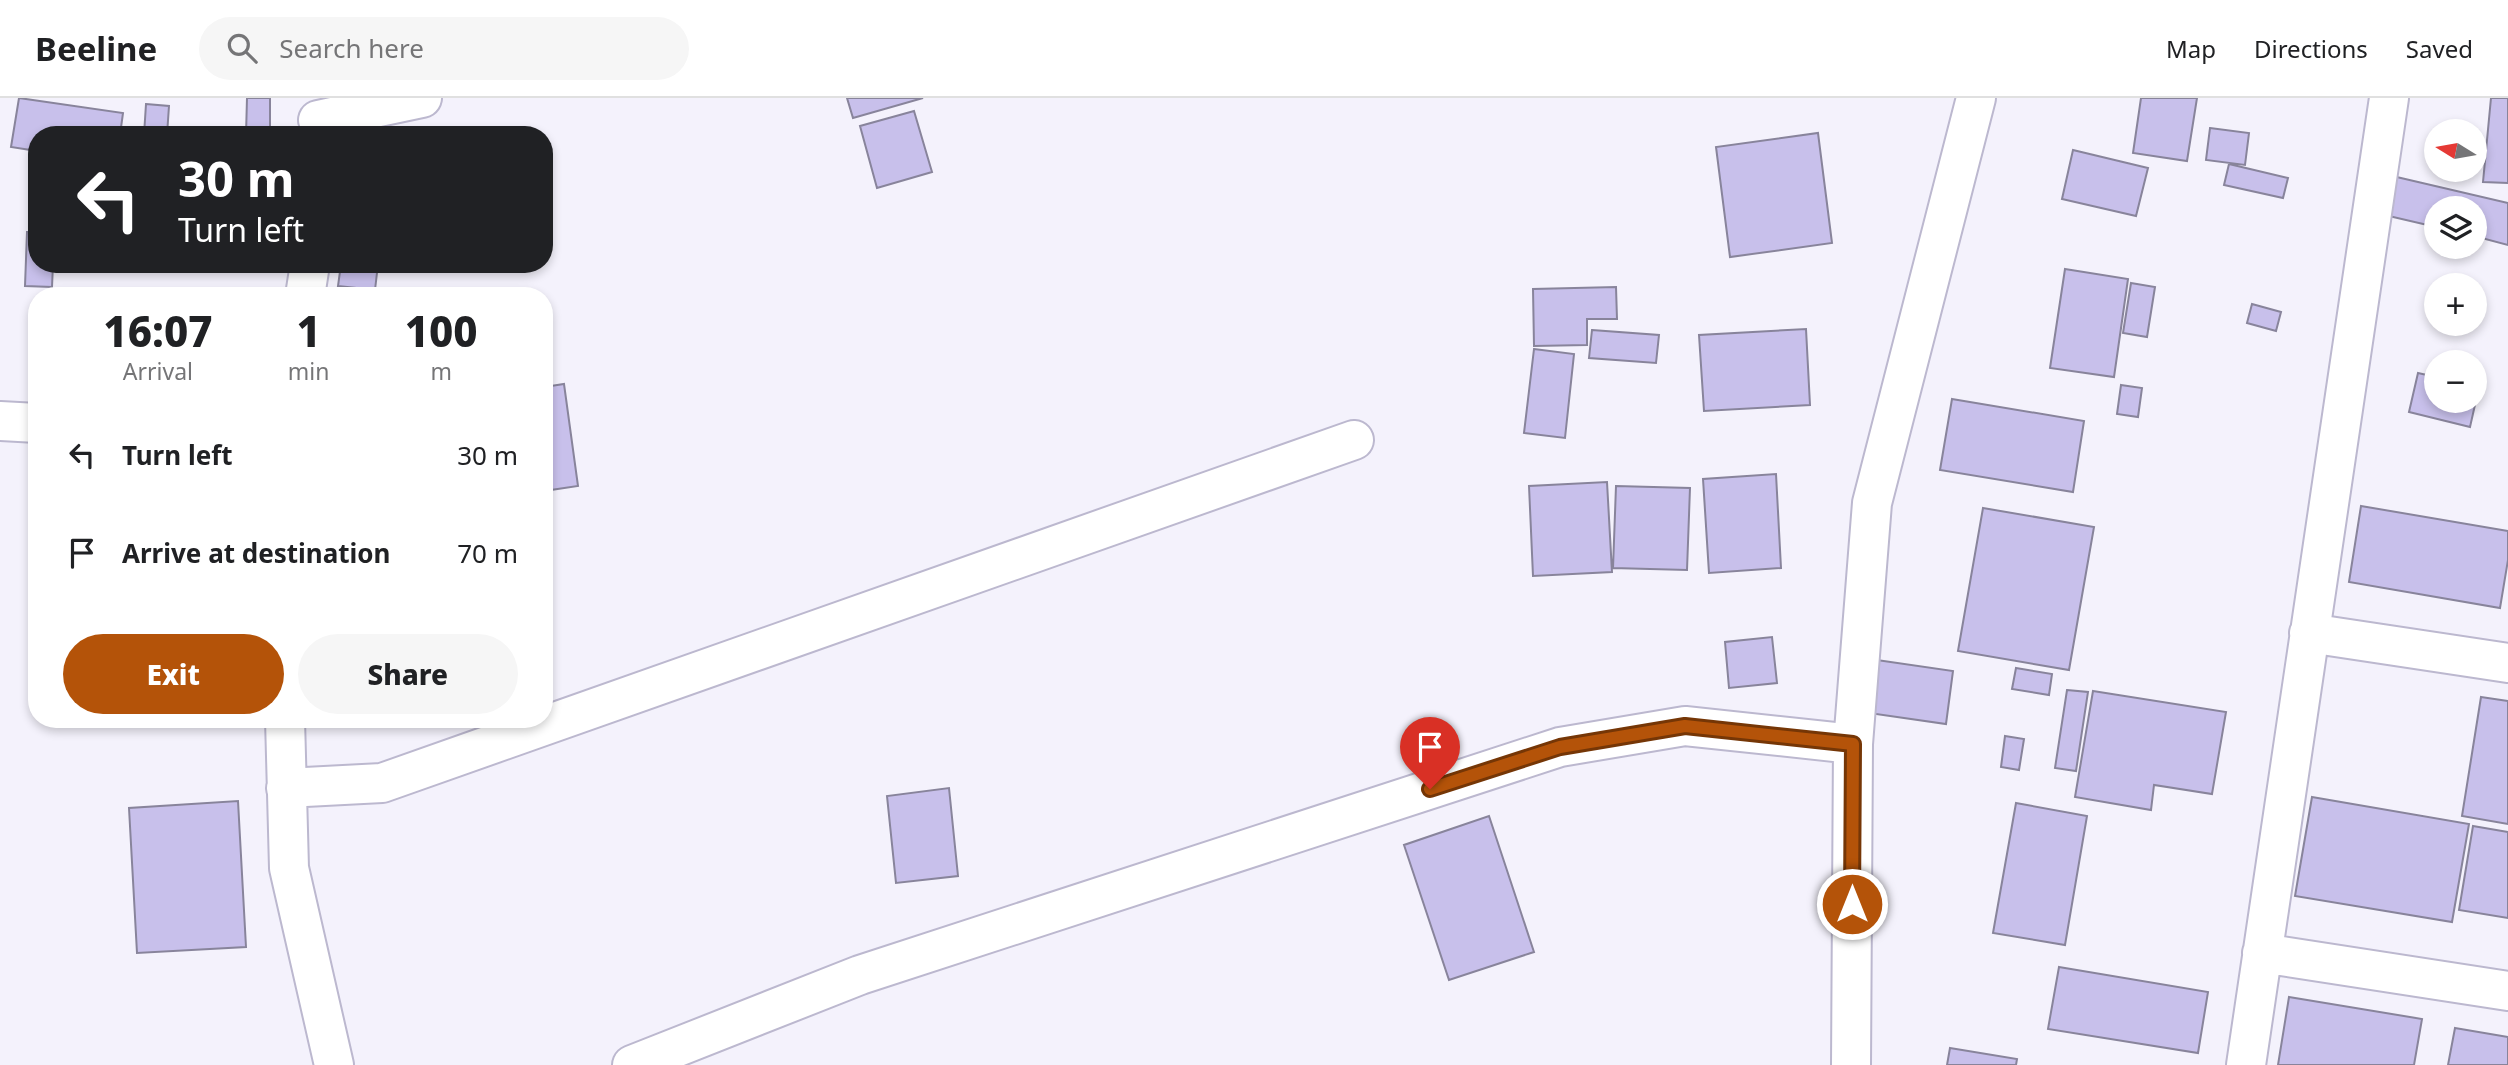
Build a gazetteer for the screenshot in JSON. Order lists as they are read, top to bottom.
{
  "north": "left",
  "page": {
    "header": "Beeline",
    "search": "Search here",
    "nav": ["Map", "Directions", "Saved"],
    "map_buttons": ["+", "−"],
    "turn": ["30 m", "Turn left"],
    "eta": [
      "16:07",
      "Arrival",
      "1",
      "min",
      "100",
      "m"
    ],
    "list": [
      {
        "name": "Turn left",
        "value": "30 m"
      },
      {
        "name": "Arrive at destination",
        "value": "70 m"
      }
    ],
    "buttons": ["Exit", "Share"]
  }
}
